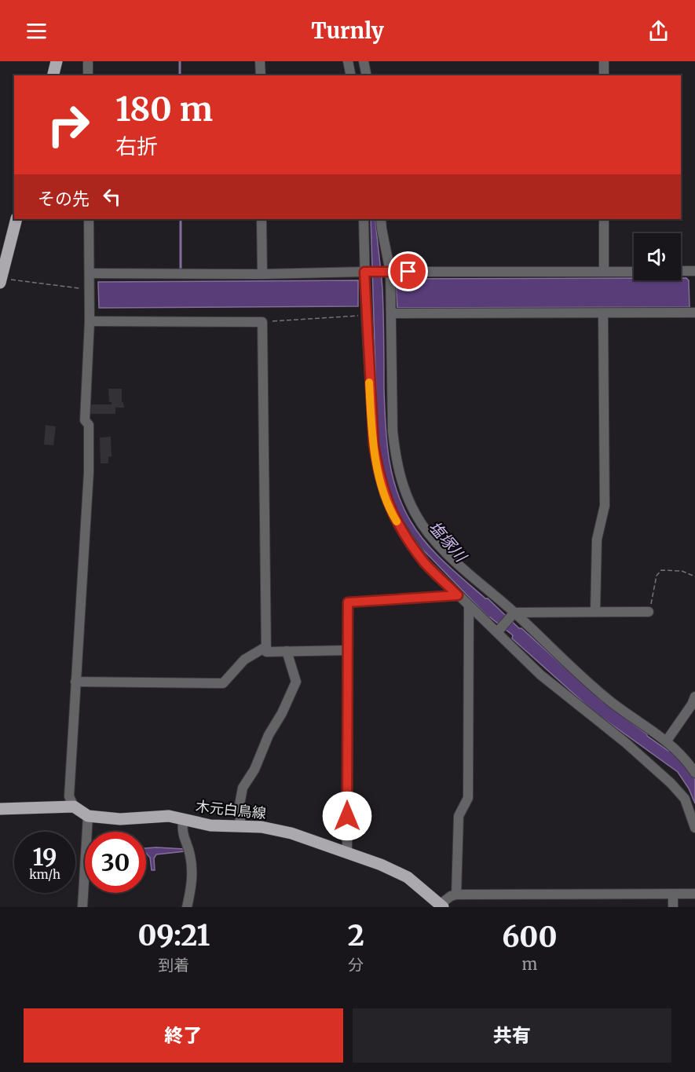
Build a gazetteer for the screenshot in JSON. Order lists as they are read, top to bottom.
{
  "streets": {
    "main road": ["木元白鳥線"]
  },
  "water": ["塩塚川"],
  "page": {
    "header": "Turnly",
    "turn": ["180 m", "右折"],
    "then": "その先",
    "speed": "19 km/h",
    "limit": "30",
    "eta": [
      "09:21",
      "到着",
      "2",
      "分",
      "600",
      "m"
    ],
    "buttons": ["終了", "共有"]
  }
}
